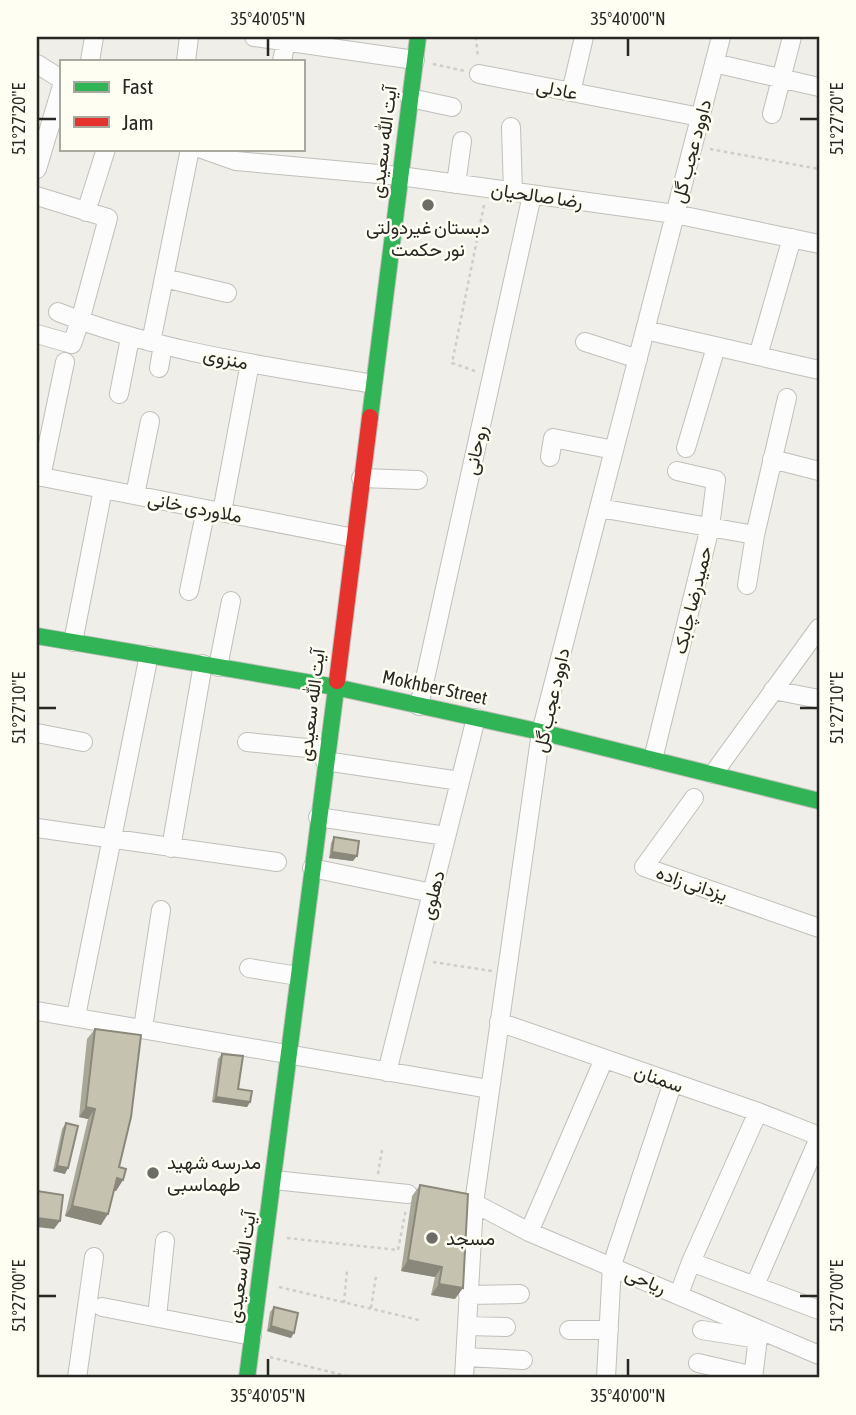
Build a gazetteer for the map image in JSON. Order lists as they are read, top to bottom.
{
  "streets": {
    "main road": ["آیت الله سعیدی", "Mokhber Street"],
    "street": [
      "عادلی",
      "داوود عجب گل",
      "رضا صالحیان",
      "منزوی",
      "روحانی",
      "ملاوردی خانی",
      "حمیدرضا چابک",
      "یزدانی زاده",
      "دهلوی",
      "سمنان",
      "ریاحی"
    ]
  },
  "crossings": [
    ["عادلی", "داوود عجب گل"],
    ["آیت الله سعیدی", "رضا صالحیان"],
    ["آیت الله سعیدی", "منزوی"],
    ["آیت الله سعیدی", "ملاوردی خانی"],
    ["آیت الله سعیدی", "Mokhber Street"],
    ["داوود عجب گل", "رضا صالحیان"],
    ["داوود عجب گل", "Mokhber Street"],
    ["داوود عجب گل", "سمنان"],
    ["داوود عجب گل", "ریاحی"],
    ["رضا صالحیان", "روحانی"],
    ["روحانی", "Mokhber Street"],
    ["حمیدرضا چابک", "Mokhber Street"],
    ["Mokhber Street", "دهلوی"]
  ],
  "places": ["دبستان غیردولتی نور حکمت", "مدرسه شهید طهماسبی", "مسجد"],
  "legend": ["Fast", "Jam"],
  "coordinates": [
    "35°40'05\"N",
    "35°40'00\"N",
    "51°27'20\"E",
    "51°27'10\"E",
    "51°27'00\"E"
  ]
}
